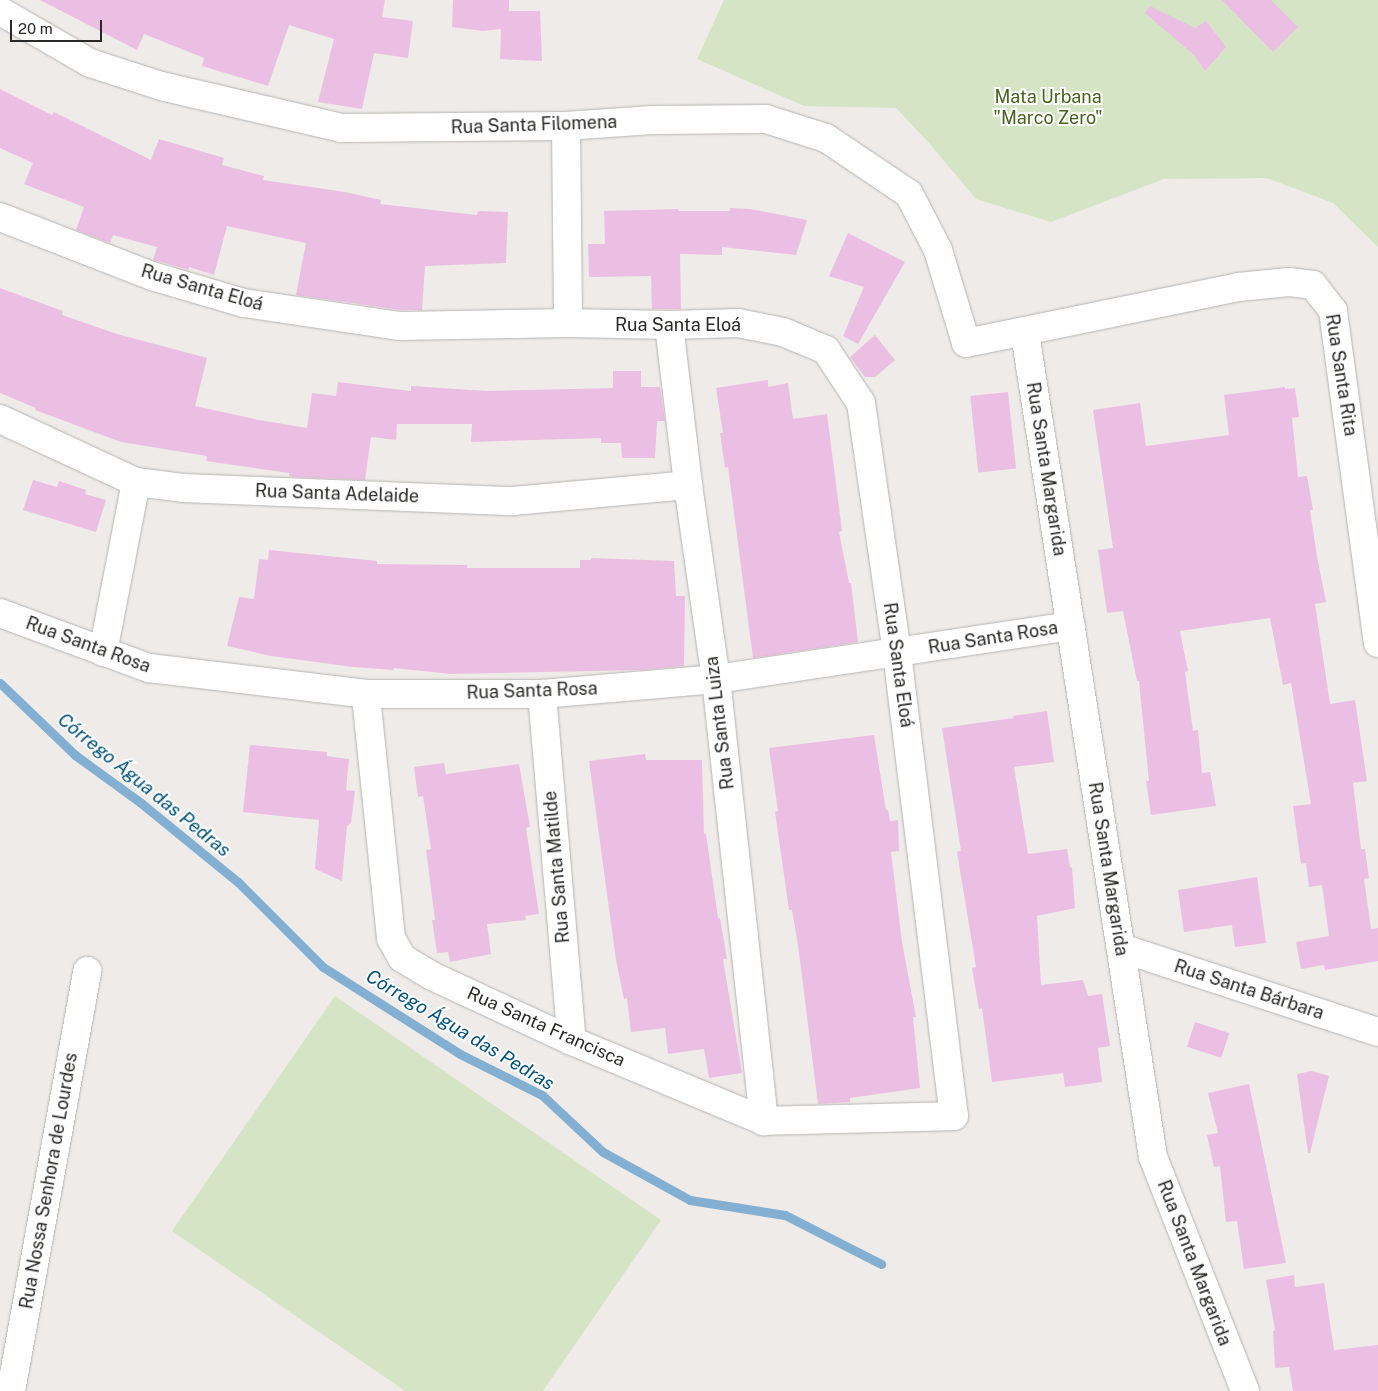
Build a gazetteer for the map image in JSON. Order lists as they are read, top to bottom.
{
  "streets": {
    "street": [
      "Rua Santa Filomena",
      "Rua Santa Eloá",
      "Rua Santa Rita",
      "Rua Santa Margarida",
      "Rua Santa Adelaide",
      "Rua Santa Rosa",
      "Rua Santa Luiza",
      "Rua Santa Matilde",
      "Rua Santa Bárbara",
      "Rua Santa Francisca",
      "Rua Nossa Senhora de Lourdes"
    ]
  },
  "crossings": [
    ["Rua Santa Filomena", "Rua Santa Rita"],
    ["Rua Santa Eloá", "Rua Santa Rosa"],
    ["Rua Santa Eloá", "Rua Santa Luiza"],
    ["Rua Santa Eloá", "Rua Santa Francisca"],
    ["Rua Santa Rita", "Rua Santa Margarida"],
    ["Rua Santa Margarida", "Rua Santa Rosa"],
    ["Rua Santa Margarida", "Rua Santa Bárbara"],
    ["Rua Santa Adelaide", "Rua Santa Luiza"],
    ["Rua Santa Rosa", "Rua Santa Luiza"],
    ["Rua Santa Rosa", "Rua Santa Matilde"],
    ["Rua Santa Rosa", "Rua Santa Francisca"],
    ["Rua Santa Luiza", "Rua Santa Francisca"],
    ["Rua Santa Matilde", "Rua Santa Francisca"]
  ],
  "water": ["Córrego Água das Pedras"],
  "parks": ["Mata Urbana \"Marco Zero\""],
  "scale_bar": "20 m"
}
